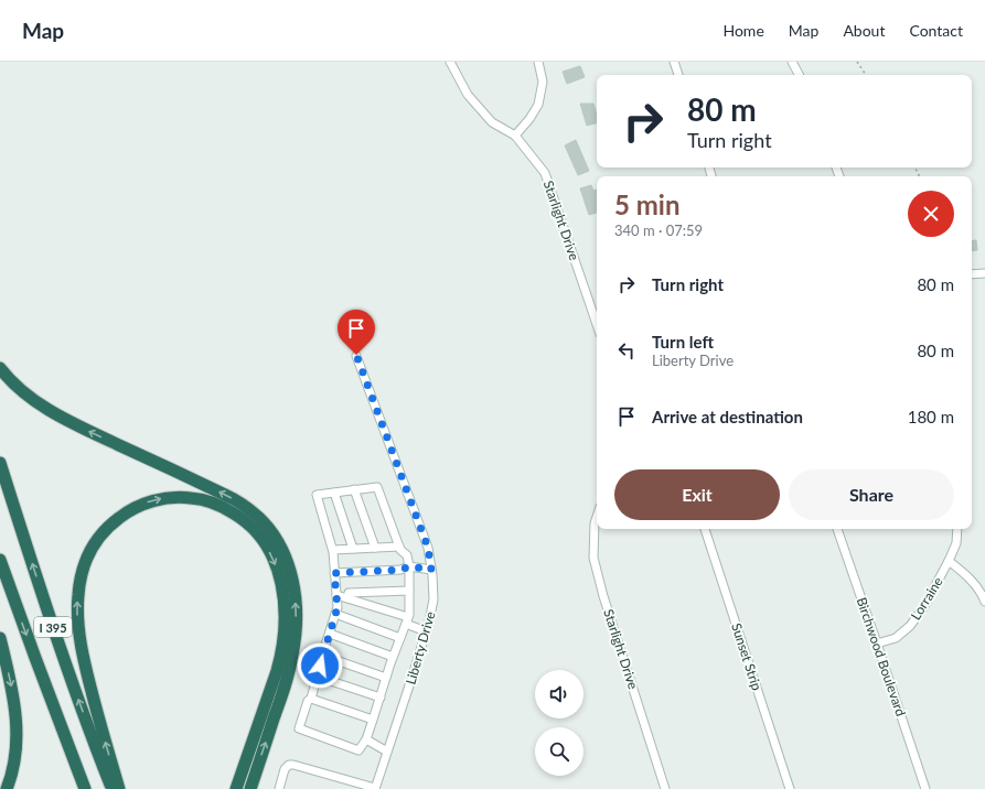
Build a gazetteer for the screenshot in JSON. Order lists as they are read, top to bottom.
{
  "streets": {
    "highway": ["I 395"],
    "street": [
      "Starlight Drive",
      "Lorraine",
      "Liberty Drive",
      "Sunset Strip",
      "Birchwood Boulevard"
    ]
  },
  "crossings": [
    ["Lorraine", "Birchwood Boulevard"]
  ],
  "page": {
    "header": "Map",
    "nav": [
      "Home",
      "Map",
      "About",
      "Contact"
    ],
    "turn": ["80 m", "Turn right"],
    "heading": ["5 min", "340 m · 07:59"],
    "list": [
      {
        "name": "Turn right",
        "value": "80 m"
      },
      {
        "name": "Turn left",
        "note": "Liberty Drive",
        "value": "80 m"
      },
      {
        "name": "Arrive at destination",
        "value": "180 m"
      }
    ],
    "buttons": ["Exit", "Share"]
  }
}
